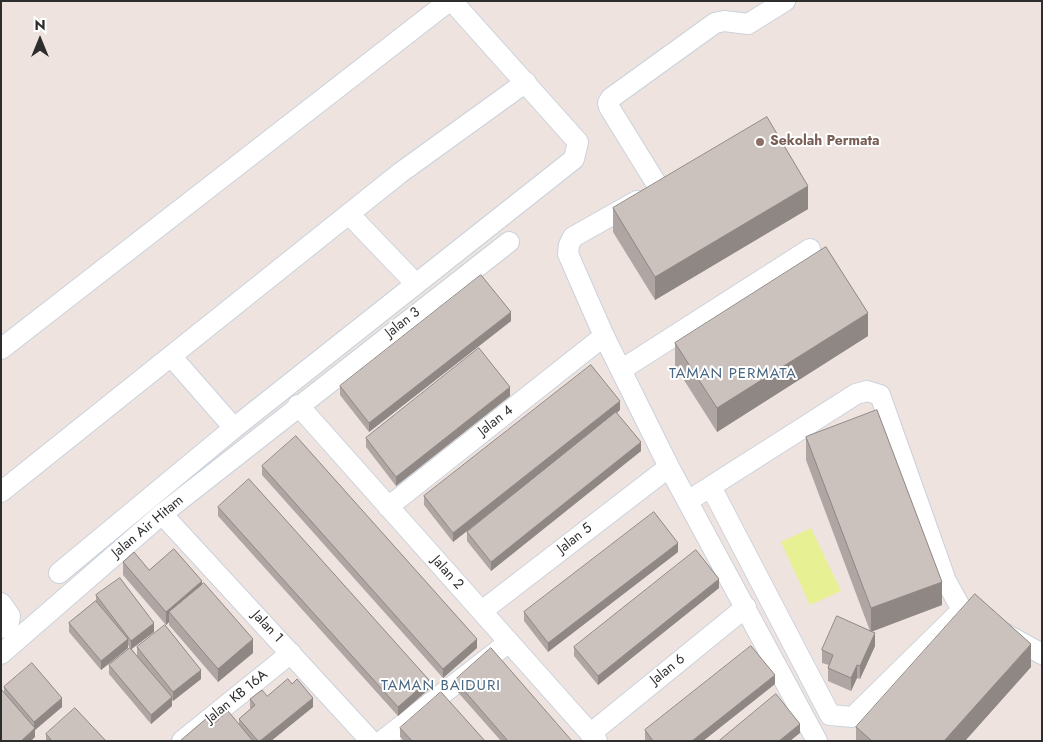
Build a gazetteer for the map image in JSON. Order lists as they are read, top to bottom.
{
  "streets": {
    "street": [
      "Jalan 3",
      "Jalan 4",
      "Jalan Air Hitam",
      "Jalan 5",
      "Jalan 2",
      "Jalan 1",
      "Jalan 6",
      "Jalan KB 16A"
    ]
  },
  "crossings": [
    ["Jalan 3", "Jalan Air Hitam"],
    ["Jalan 3", "Jalan 2"],
    ["Jalan 4", "Jalan 2"],
    ["Jalan Air Hitam", "Jalan 2"],
    ["Jalan Air Hitam", "Jalan 1"],
    ["Jalan 5", "Jalan 2"],
    ["Jalan 2", "Jalan 6"],
    ["Jalan 1", "Jalan KB 16A"]
  ],
  "districts": ["TAMAN PERMATA", "TAMAN BAIDURI"],
  "places": ["Sekolah Permata"],
  "north": "top"
}
